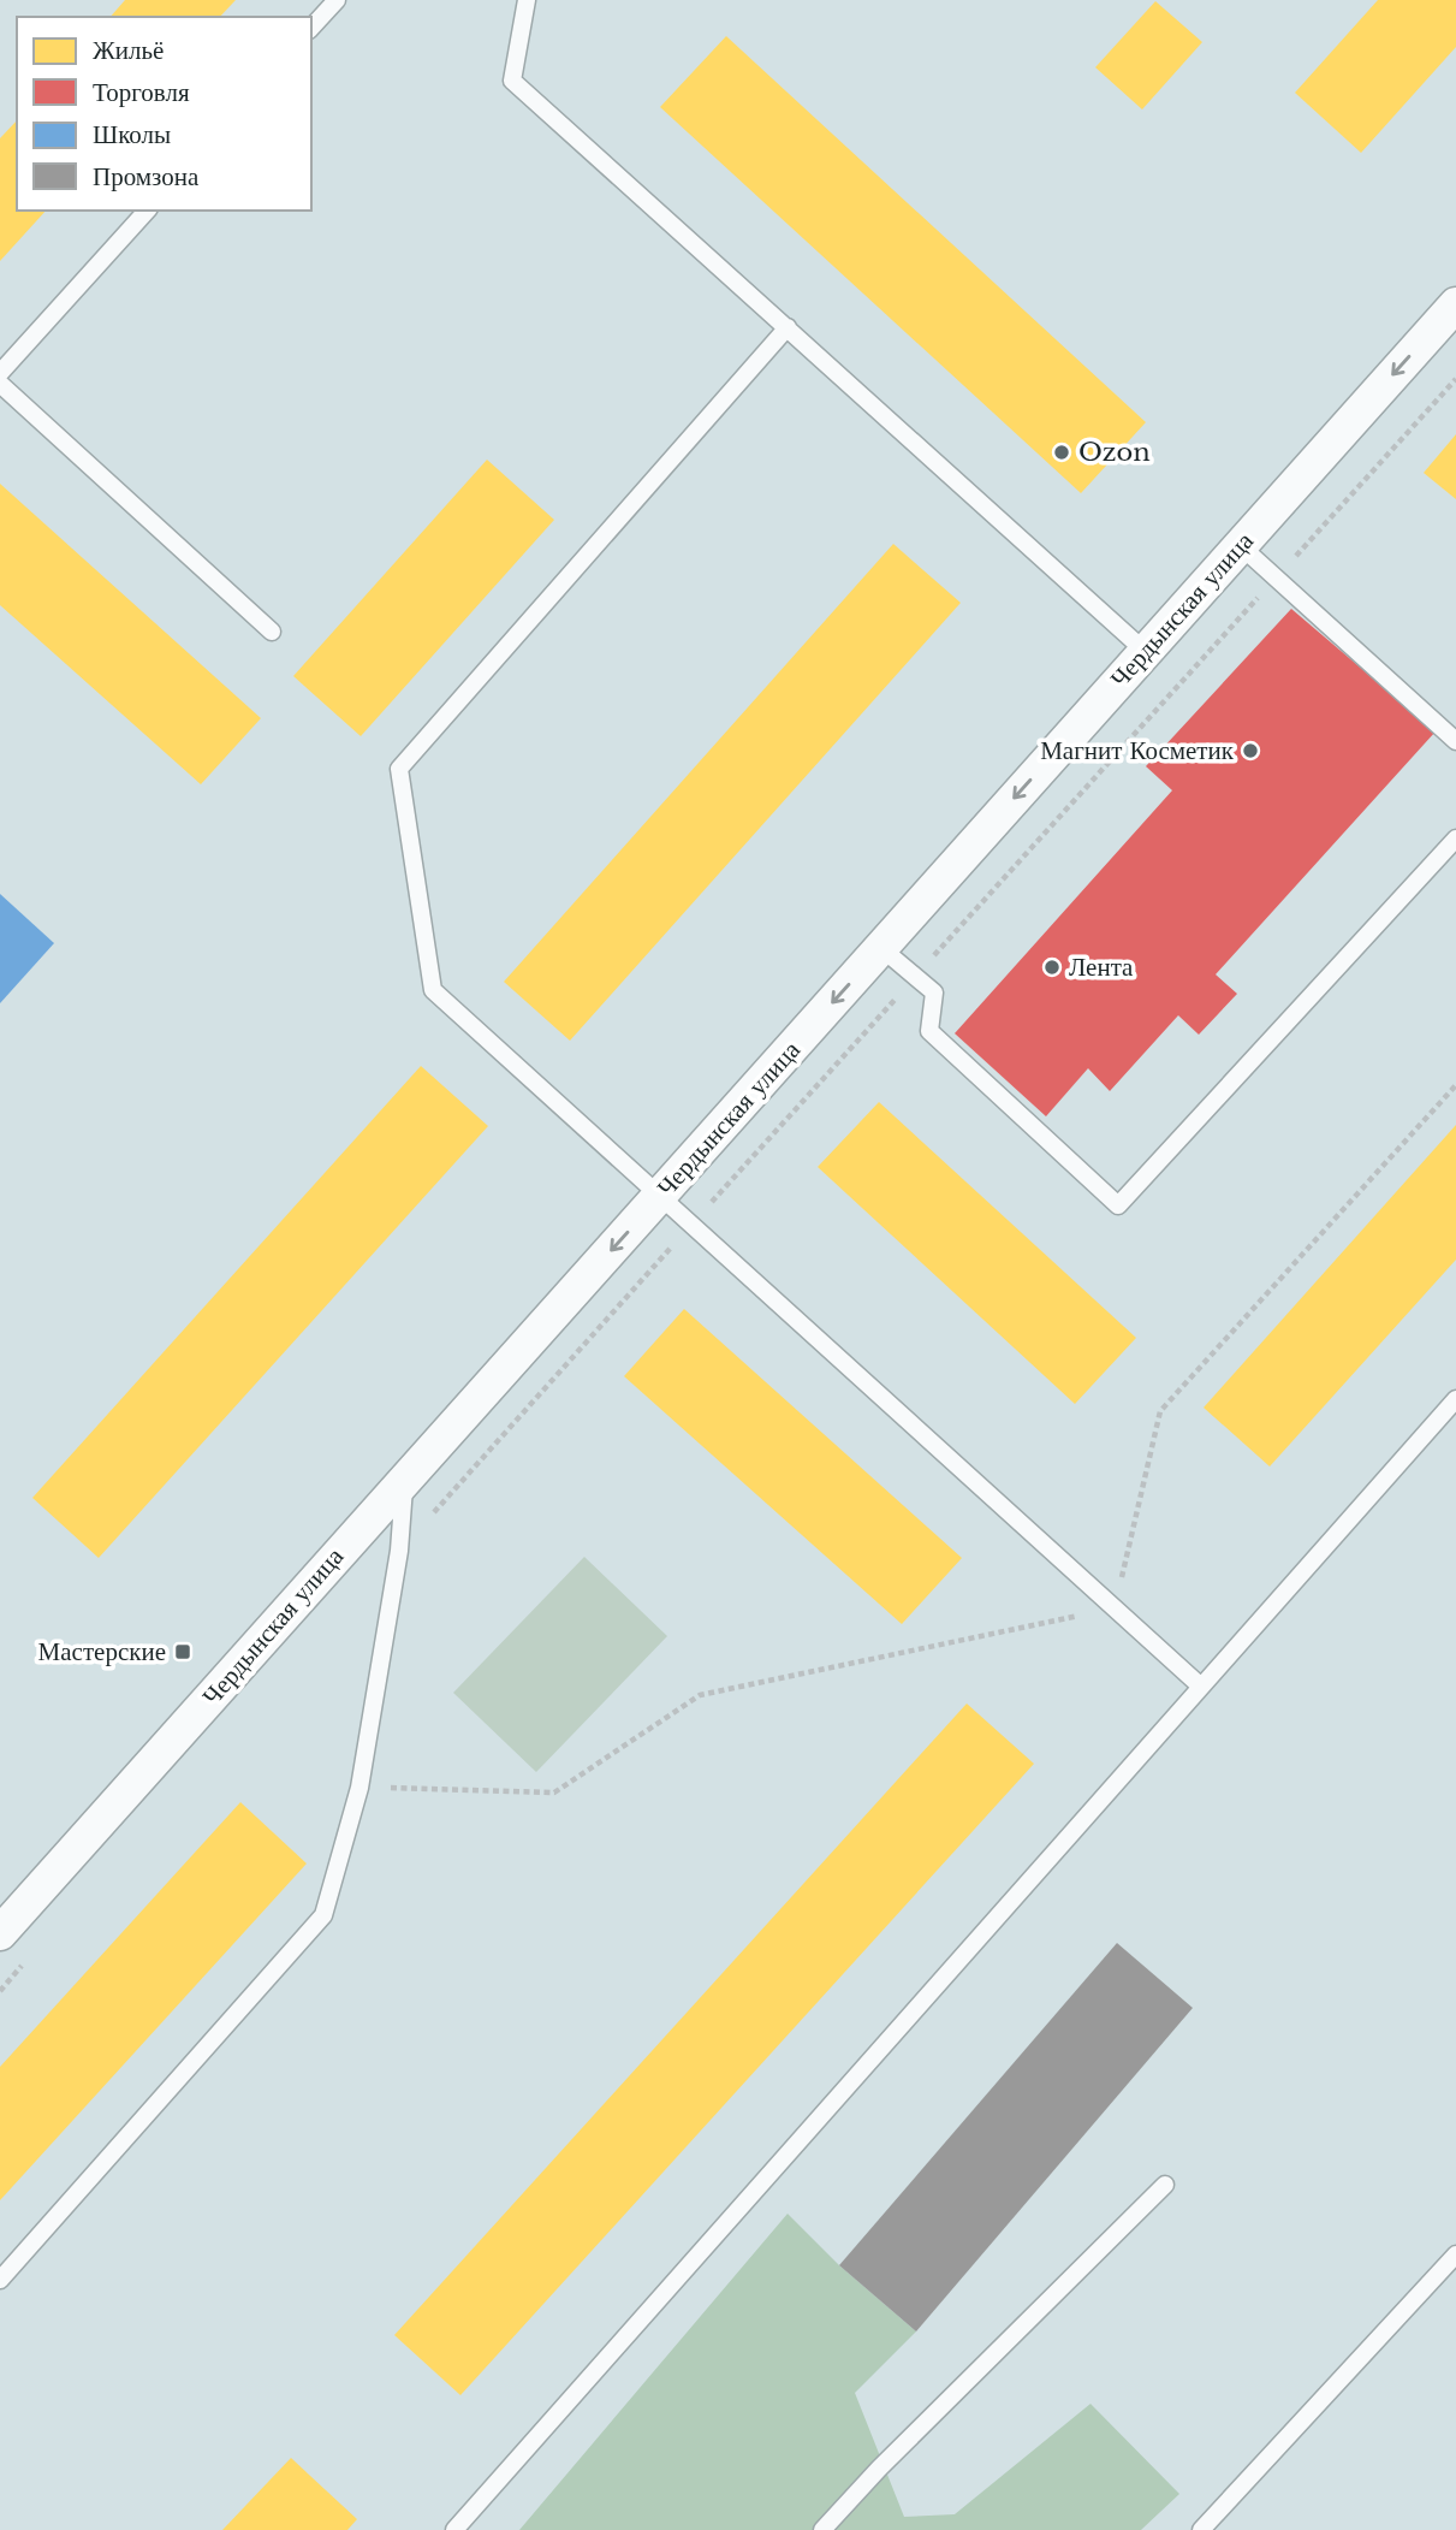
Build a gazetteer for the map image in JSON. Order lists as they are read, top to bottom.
{
  "streets": {
    "street": ["Чердынская улица"]
  },
  "one_way": ["Чердынская улица"],
  "places": {
    "other": ["Ozon", "Магнит Косметик", "Лента"],
    "transit": ["Мастерские"]
  },
  "legend": [
    "Жильё",
    "Торговля",
    "Школы",
    "Промзона"
  ]
}
